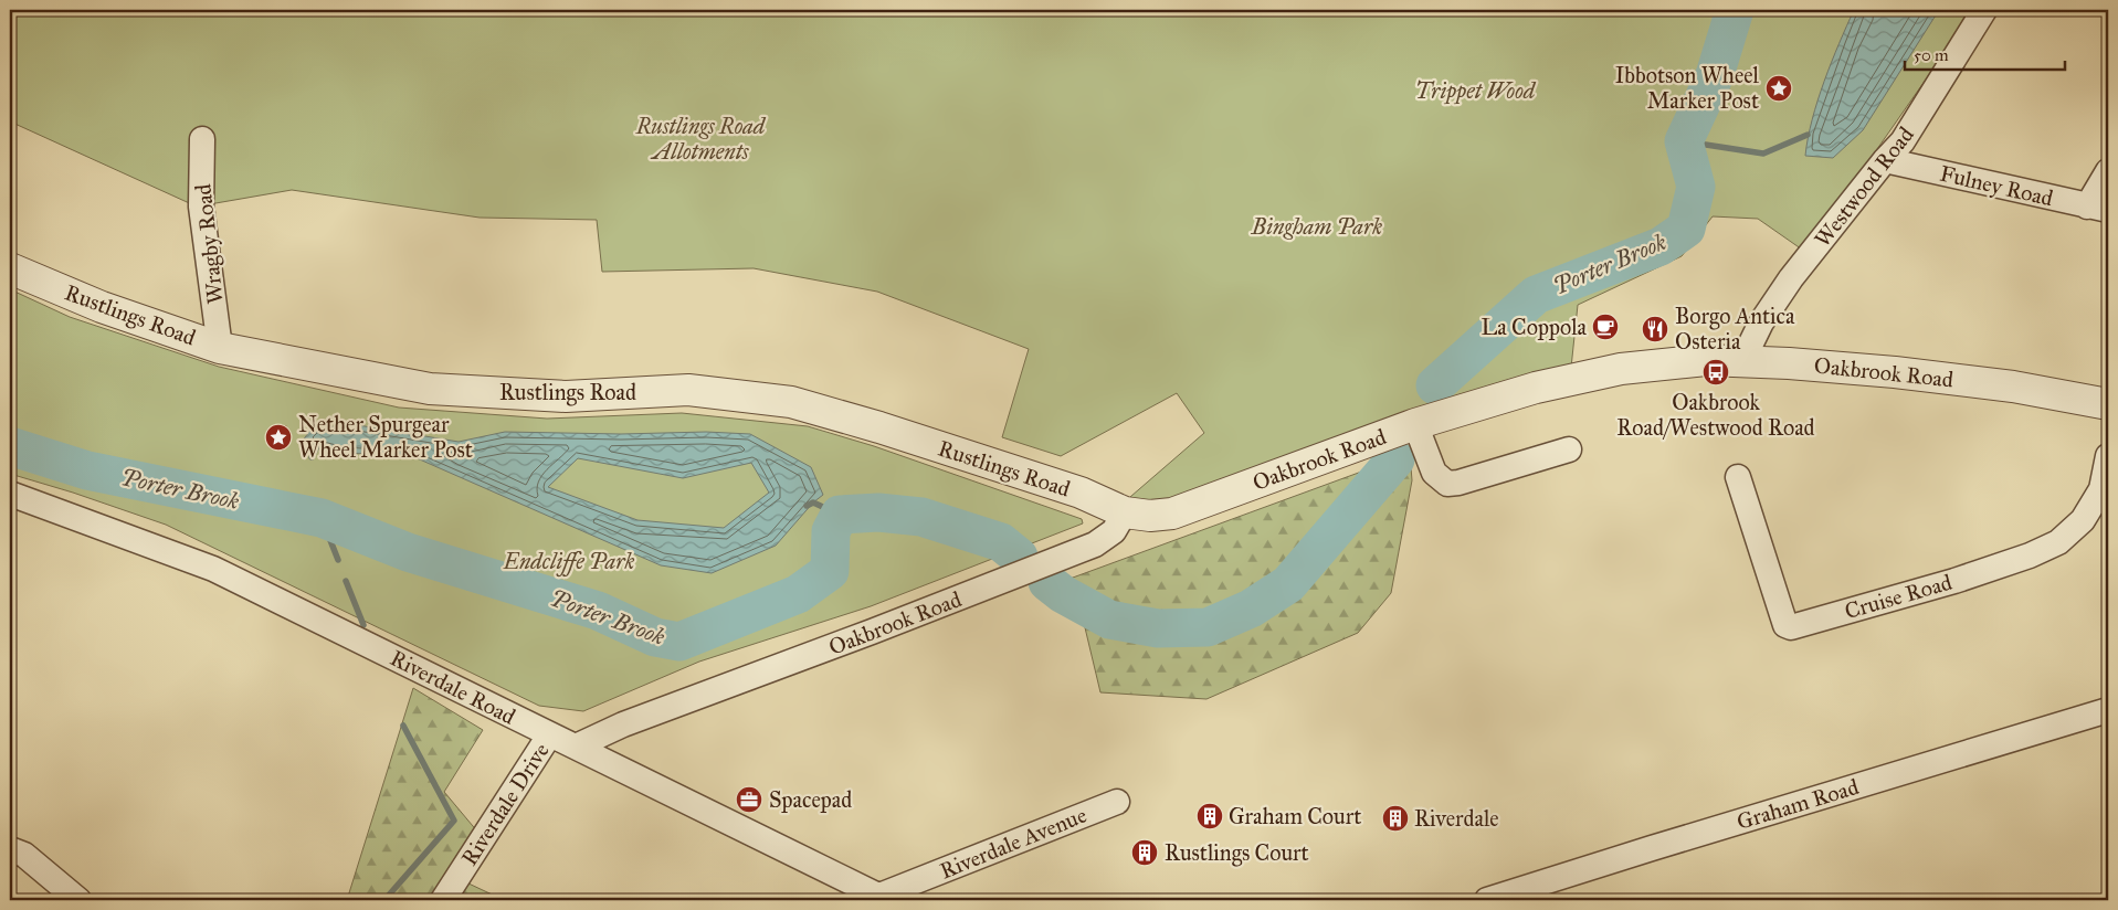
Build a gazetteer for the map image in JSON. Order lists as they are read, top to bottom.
{
  "streets": {
    "street": [
      "Fulney Road",
      "Westwood Road",
      "Wragby Road",
      "Rustlings Road",
      "Oakbrook Road",
      "Cruise Road",
      "Riverdale Road",
      "Riverdale Drive",
      "Graham Road",
      "Riverdale Avenue"
    ]
  },
  "crossings": [
    ["Fulney Road", "Westwood Road"],
    ["Westwood Road", "Oakbrook Road"],
    ["Wragby Road", "Rustlings Road"],
    ["Rustlings Road", "Oakbrook Road"],
    ["Oakbrook Road", "Riverdale Road"],
    ["Riverdale Road", "Riverdale Drive"],
    ["Riverdale Road", "Riverdale Avenue"]
  ],
  "water": ["Porter Brook"],
  "parks": [
    "Trippet Wood",
    "Rustlings Road Allotments",
    "Bingham Park",
    "Endcliffe Park"
  ],
  "places": {
    "place": ["Ibbotson Wheel Marker Post", "Nether Spurgear Wheel Marker Post"],
    "cafe": ["La Coppola"],
    "restaurant": ["Borgo Antica Osteria"],
    "bus stop": ["Oakbrook Road/Westwood Road"],
    "office": ["Spacepad"],
    "building": ["Graham Court", "Riverdale", "Rustlings Court"]
  },
  "scale_bar": "50 m"
}
